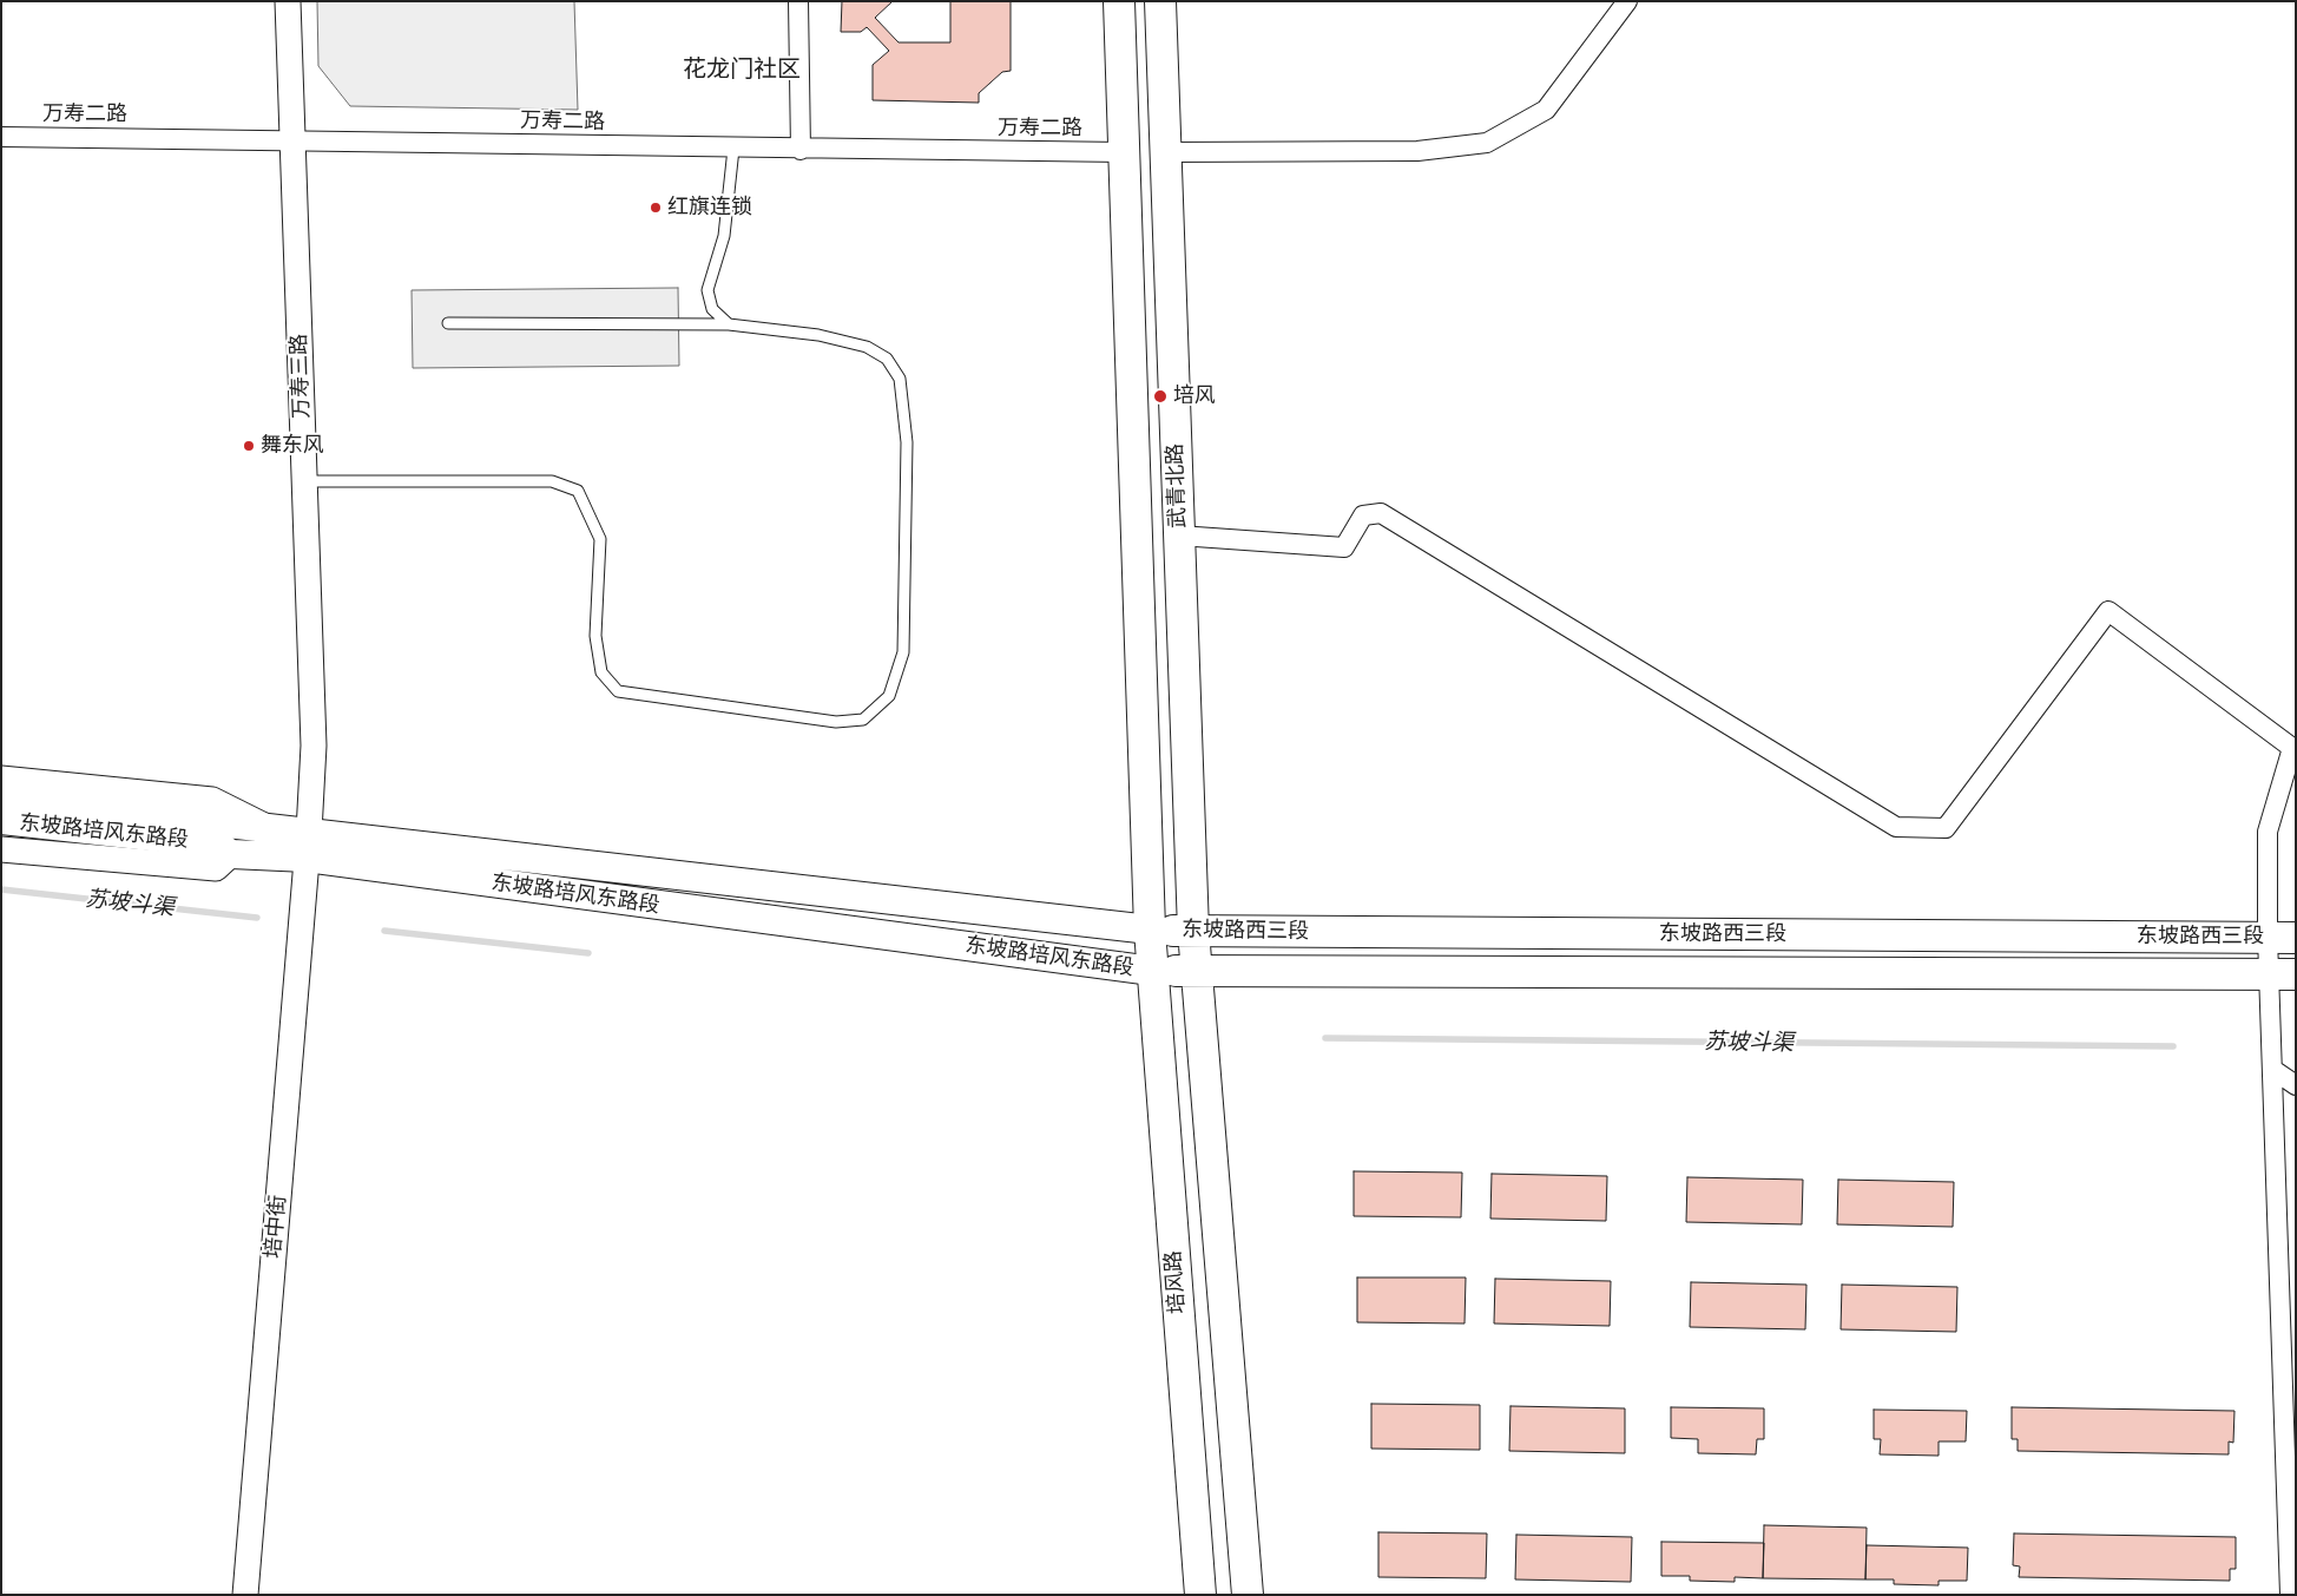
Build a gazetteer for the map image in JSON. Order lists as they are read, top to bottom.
{
  "streets": {
    "main road": [
      "武青北路",
      "东坡路培风东路段",
      "东坡路西三段",
      "培风路"
    ],
    "street": ["万寿二路", "万寿三路", "培中街"]
  },
  "crossings": [
    ["万寿二路", "万寿三路"],
    ["万寿二路", "武青北路"],
    ["万寿三路", "东坡路培风东路段"],
    ["万寿三路", "培中街"],
    ["武青北路", "东坡路培风东路段"],
    ["武青北路", "东坡路西三段"],
    ["武青北路", "培风路"],
    ["东坡路培风东路段", "东坡路西三段"],
    ["东坡路培风东路段", "培中街"],
    ["东坡路培风东路段", "培风路"],
    ["东坡路西三段", "培风路"]
  ],
  "districts": ["花龙门社区"],
  "water": ["苏坡斗渠"],
  "places": ["红旗连锁", "培风", "舞东风"]
}
